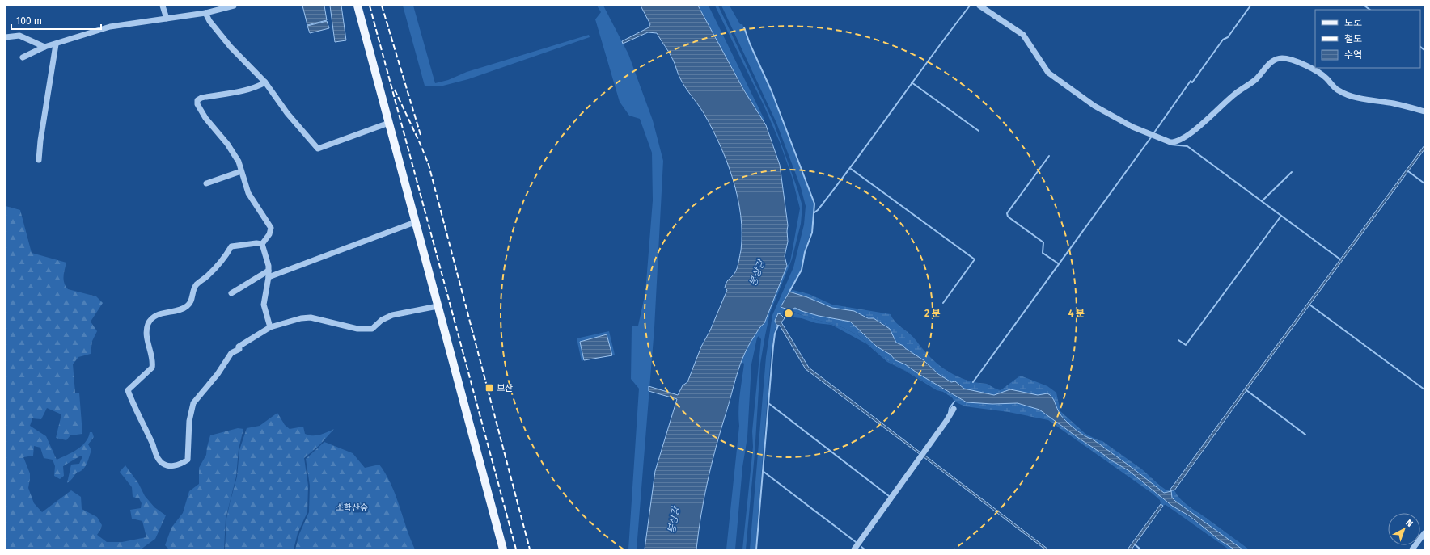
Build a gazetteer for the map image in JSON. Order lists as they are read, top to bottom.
{
  "water": ["봉상강"],
  "parks": ["소학산숲"],
  "places": {
    "transit": ["보산"]
  },
  "legend": ["도로", "철도", "수역"],
  "scale_bar": "100 m",
  "north": "top right",
  "rings": ["2 분", "4 분"]
}
